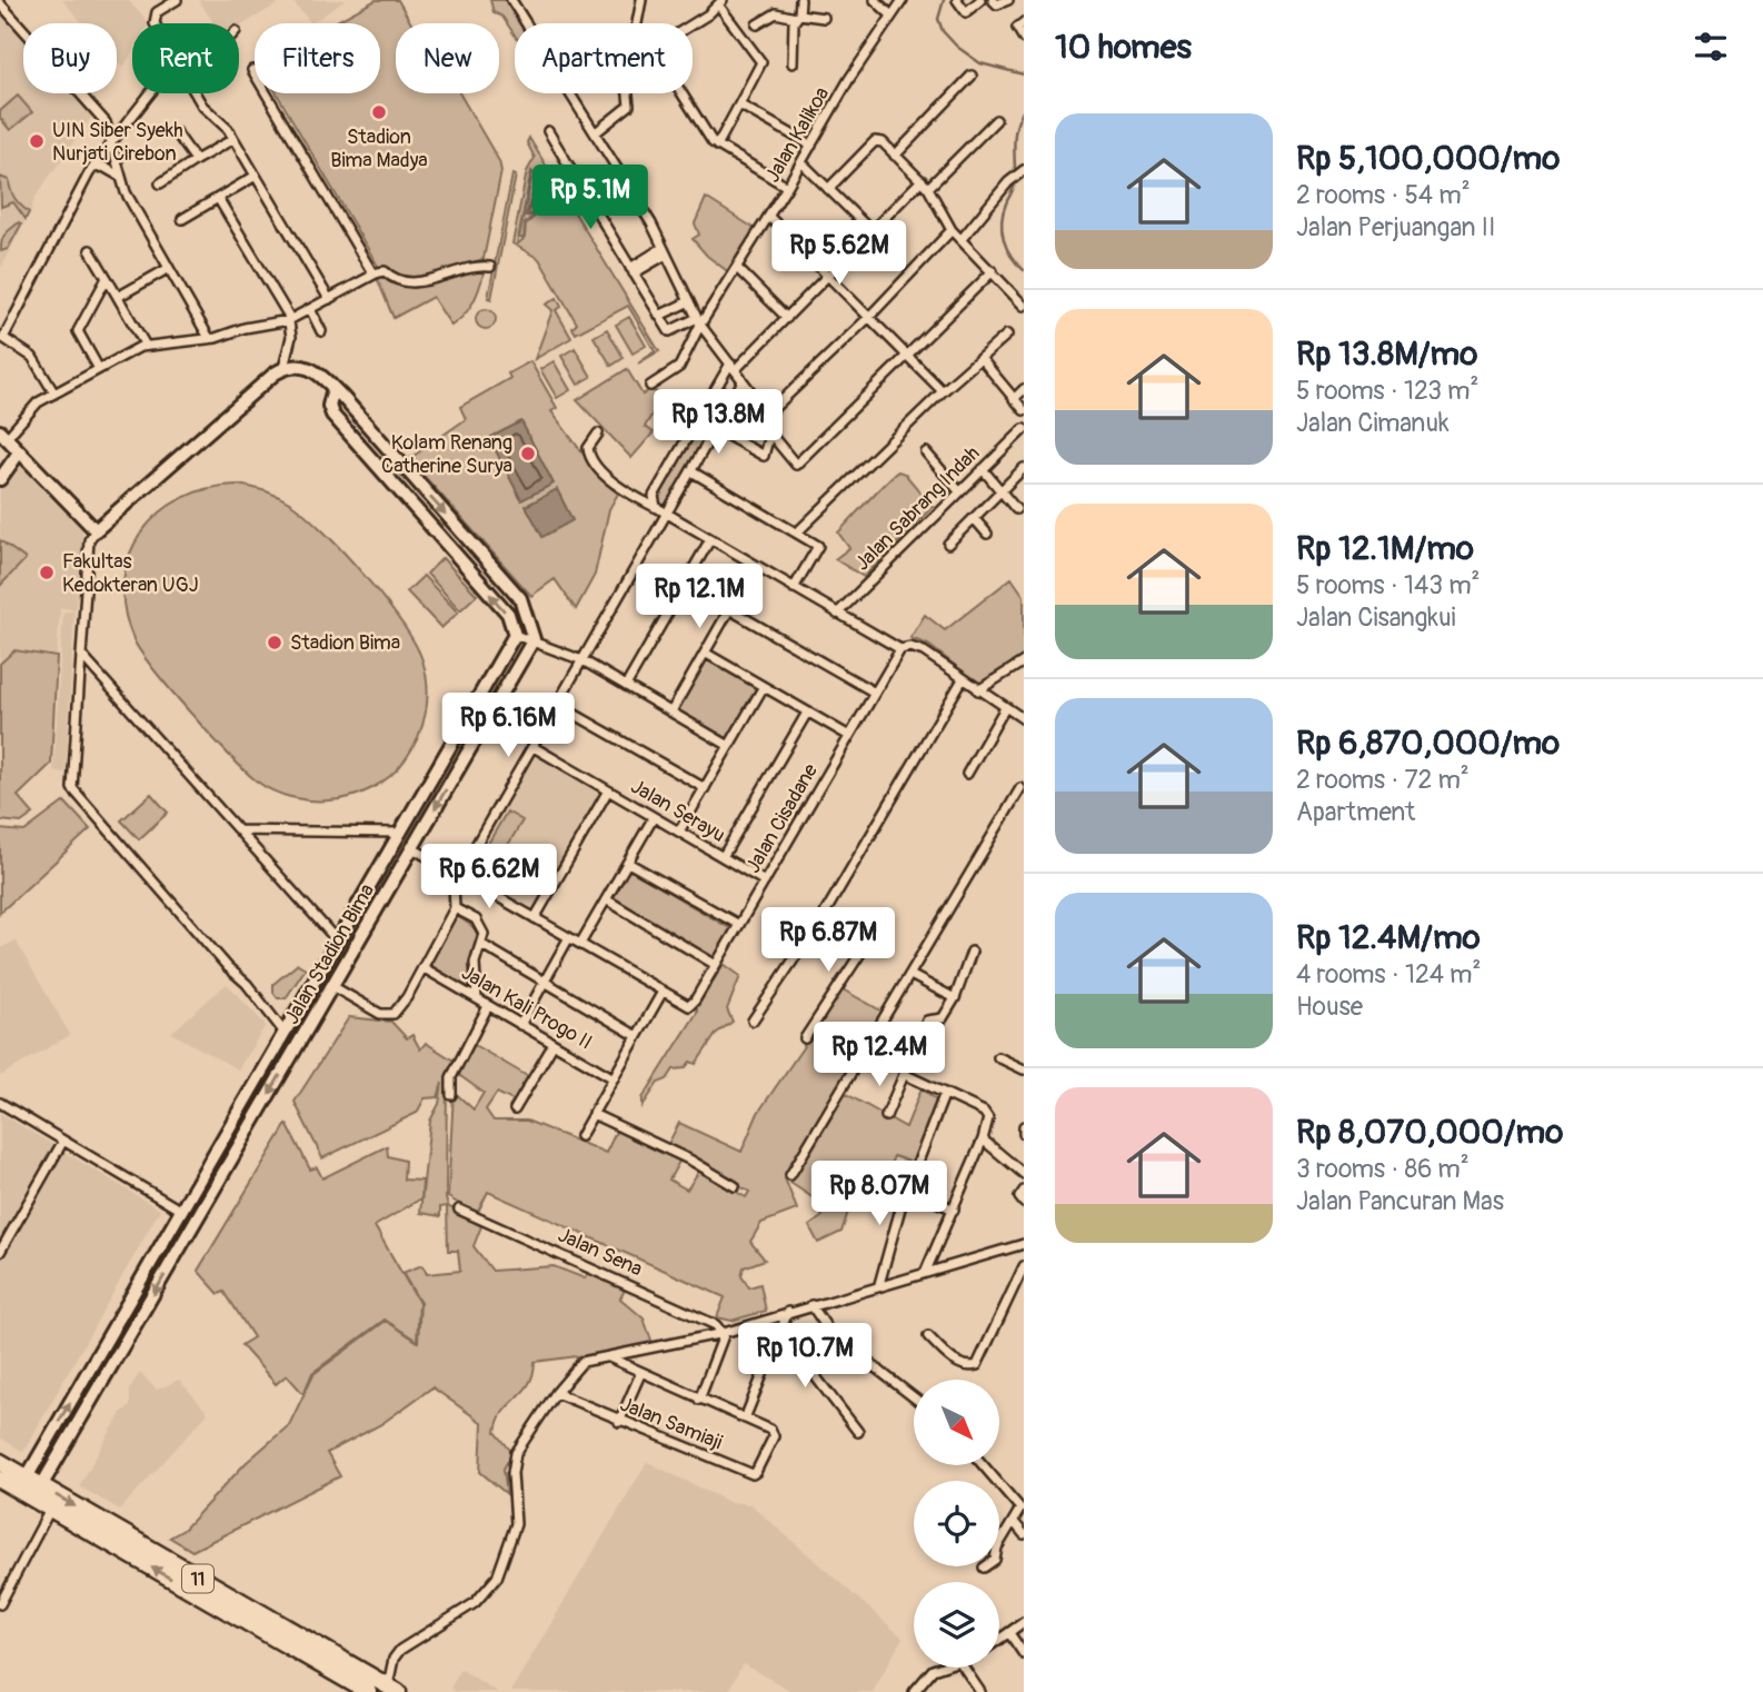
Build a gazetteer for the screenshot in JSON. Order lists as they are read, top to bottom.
{
  "streets": {
    "highway": ["11"],
    "street": [
      "Jalan Kalikoa",
      "Jalan Sabrang Indah",
      "Jalan Serayu",
      "Jalan Cisadane",
      "Jalan Stadion Bima",
      "Jalan Kali Progo II",
      "Jalan Sena",
      "Jalan Samiaji"
    ]
  },
  "crossings": [
    ["Jalan Serayu", "Jalan Cisadane"],
    ["Jalan Stadion Bima", "11"]
  ],
  "places": [
    "Stadion Bima Madya",
    "UIN Siber Syekh Nurjati Cirebon",
    "Kolam Renang Catherine Surya",
    "Fakultas Kedokteran UGJ",
    "Stadion Bima"
  ],
  "north": "bottom right",
  "page": {
    "heading": "10 homes",
    "chip": [
      "Buy",
      "Rent",
      "Filters",
      "New",
      "Apartment"
    ],
    "list": [
      {
        "name": "Rp 5,100,000/mo",
        "note": "2 rooms · 54 m² · Jalan Perjuangan II"
      },
      {
        "name": "Rp 13.8M/mo",
        "note": "5 rooms · 123 m² · Jalan Cimanuk"
      },
      {
        "name": "Rp 12.1M/mo",
        "note": "5 rooms · 143 m² · Jalan Cisangkui"
      },
      {
        "name": "Rp 6,870,000/mo",
        "note": "2 rooms · 72 m² · Apartment"
      },
      {
        "name": "Rp 12.4M/mo",
        "note": "4 rooms · 124 m² · House"
      },
      {
        "name": "Rp 8,070,000/mo",
        "note": "3 rooms · 86 m² · Jalan Pancuran Mas"
      }
    ],
    "price": [
      "Rp 5.1M",
      "Rp 5.62M",
      "Rp 13.8M",
      "Rp 12.1M",
      "Rp 6.16M",
      "Rp 6.62M",
      "Rp 6.87M",
      "Rp 12.4M",
      "Rp 8.07M",
      "Rp 10.7M"
    ]
  }
}
